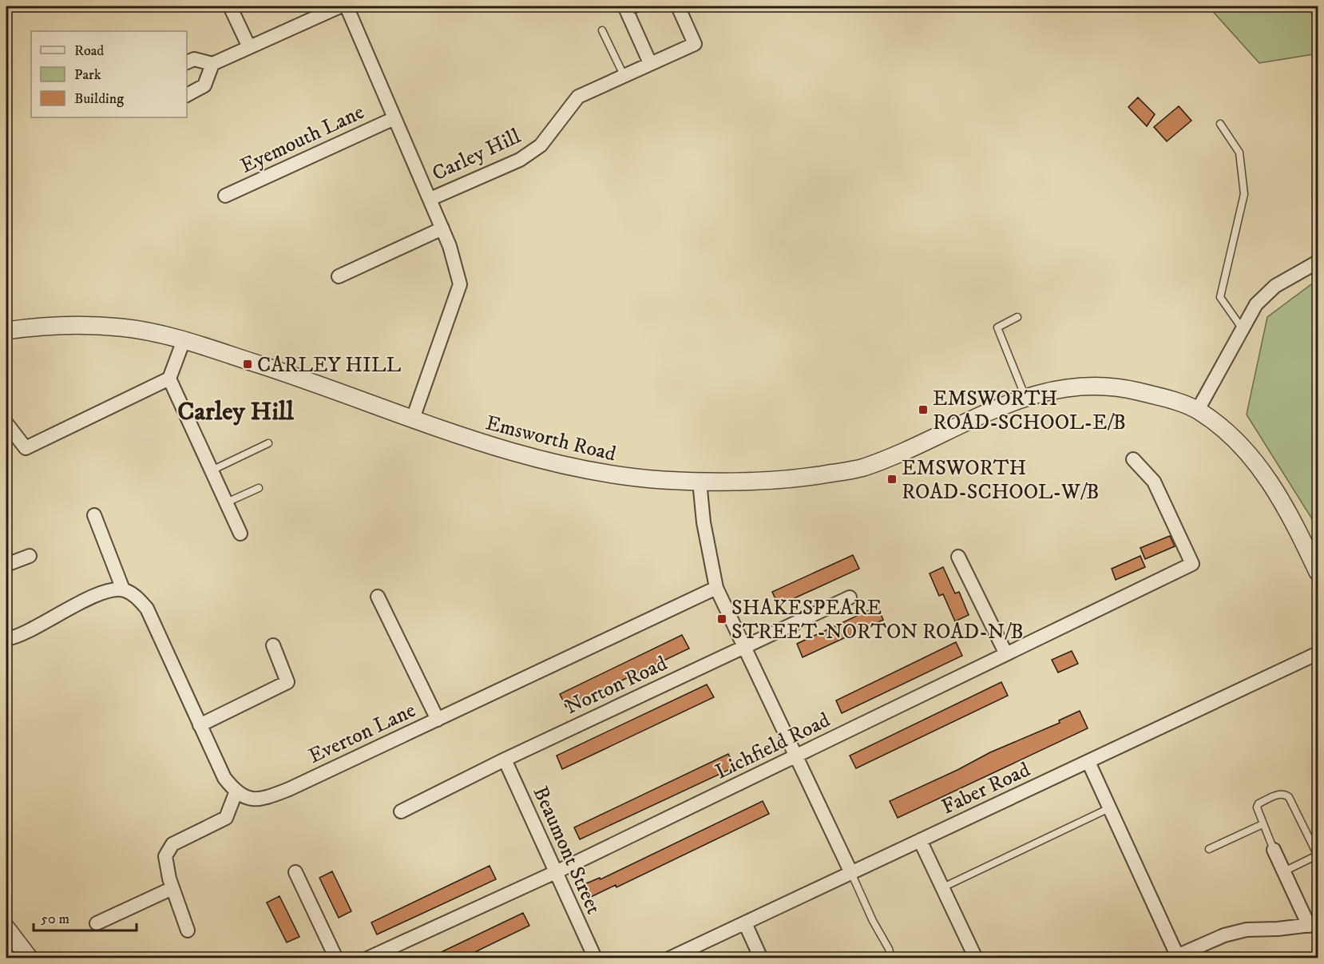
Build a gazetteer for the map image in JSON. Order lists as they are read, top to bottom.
{
  "streets": {
    "street": [
      "Eyemouth Lane",
      "Carley Hill",
      "Emsworth Road",
      "Norton Road",
      "Everton Lane",
      "Lichfield Road",
      "Faber Road",
      "Beaumont Street"
    ]
  },
  "crossings": [
    ["Eyemouth Lane", "Carley Hill"],
    ["Eyemouth Lane", "Emsworth Road"],
    ["Norton Road", "Beaumont Street"],
    ["Lichfield Road", "Beaumont Street"]
  ],
  "districts": ["Carley Hill"],
  "places": {
    "transit": [
      "CARLEY HILL",
      "EMSWORTH ROAD-SCHOOL-E/B",
      "EMSWORTH ROAD-SCHOOL-W/B",
      "SHAKESPEARE STREET-NORTON ROAD-N/B"
    ]
  },
  "legend": ["Road", "Park", "Building"],
  "scale_bar": "50 m"
}
